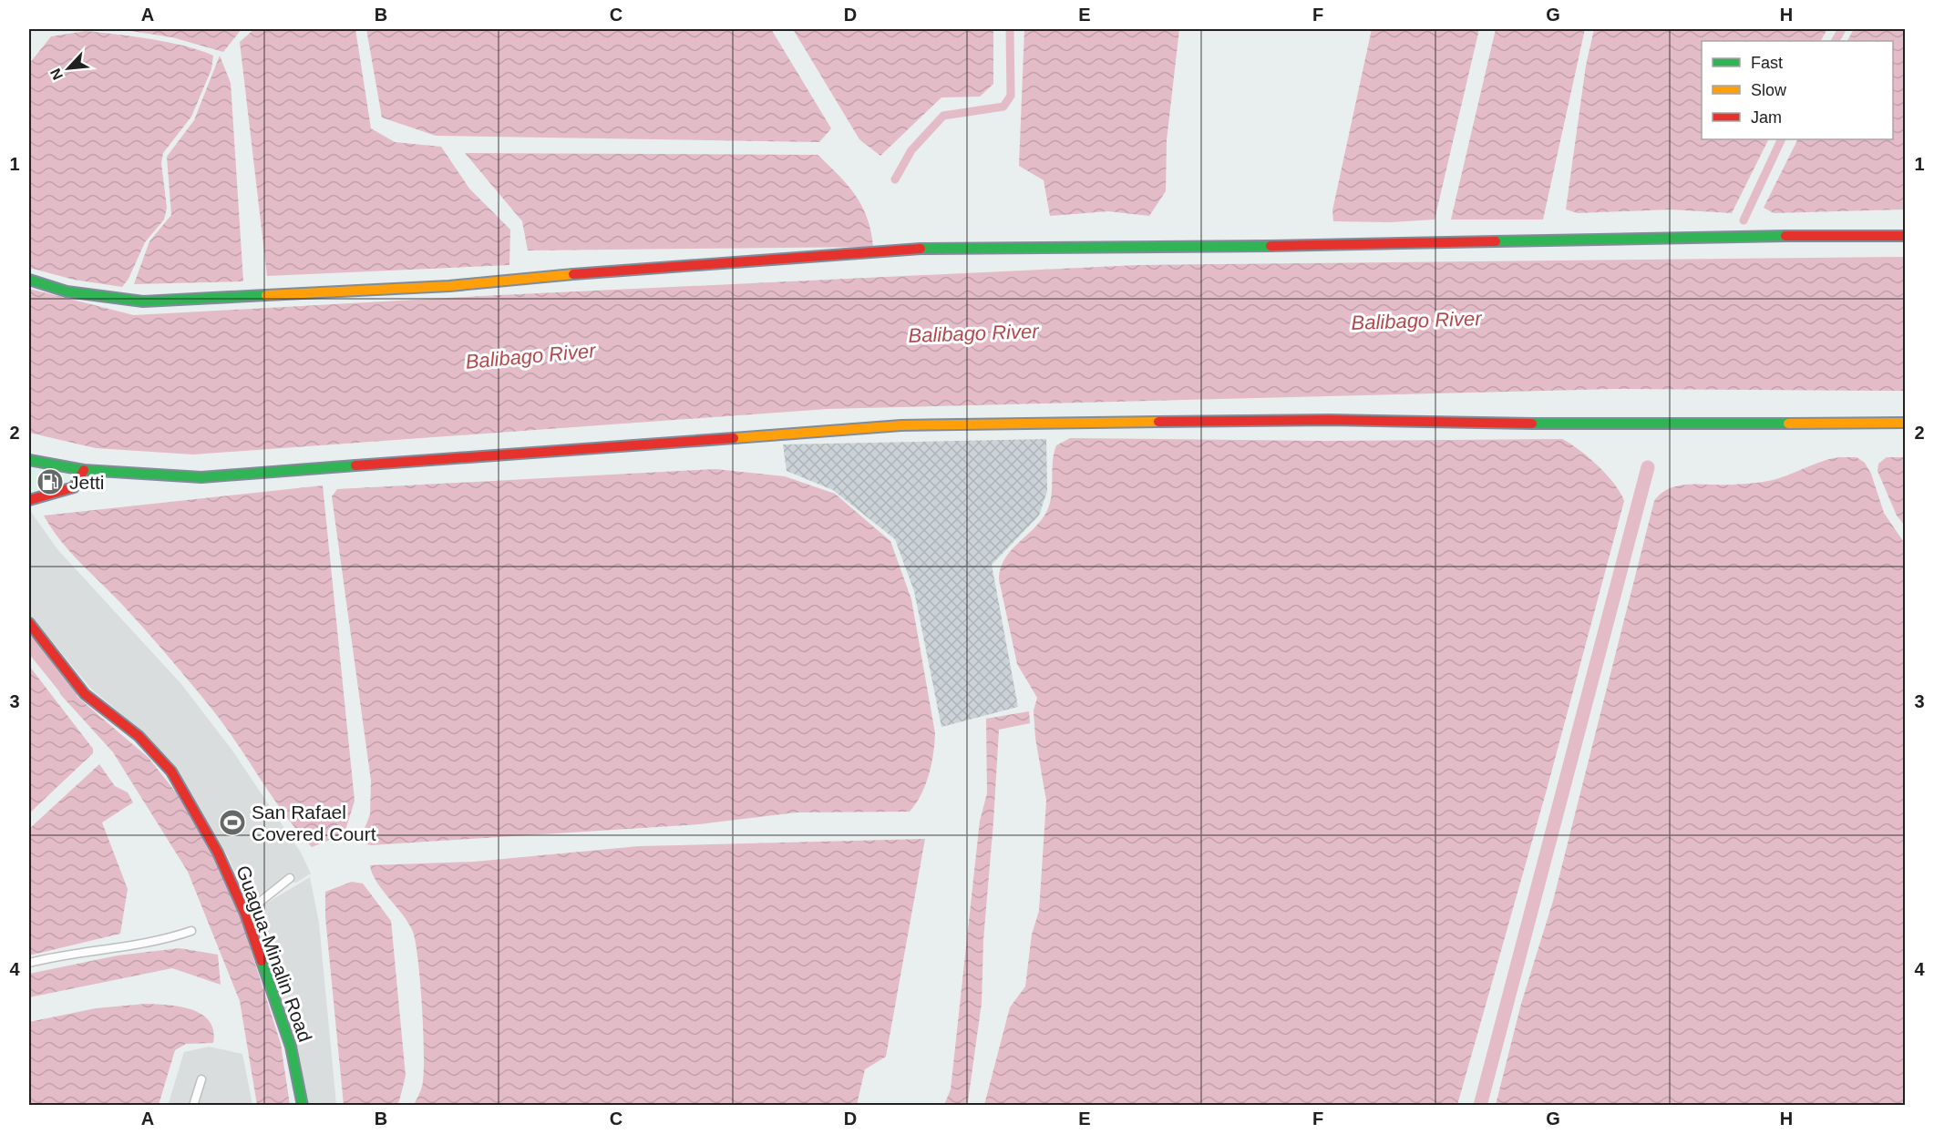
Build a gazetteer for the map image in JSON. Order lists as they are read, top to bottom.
{
  "streets": {
    "street": ["Guagua-Minalin Road"]
  },
  "water": ["Balibago River"],
  "places": {
    "fuel station": ["Jetti"],
    "sports": ["San Rafael Covered Court"]
  },
  "legend": ["Fast", "Slow", "Jam"],
  "north": "bottom left",
  "grid": {
    "columns": [
      "A",
      "B",
      "C",
      "D",
      "E",
      "F",
      "G",
      "H"
    ],
    "rows": [
      "1",
      "2",
      "3",
      "4"
    ]
  }
}
